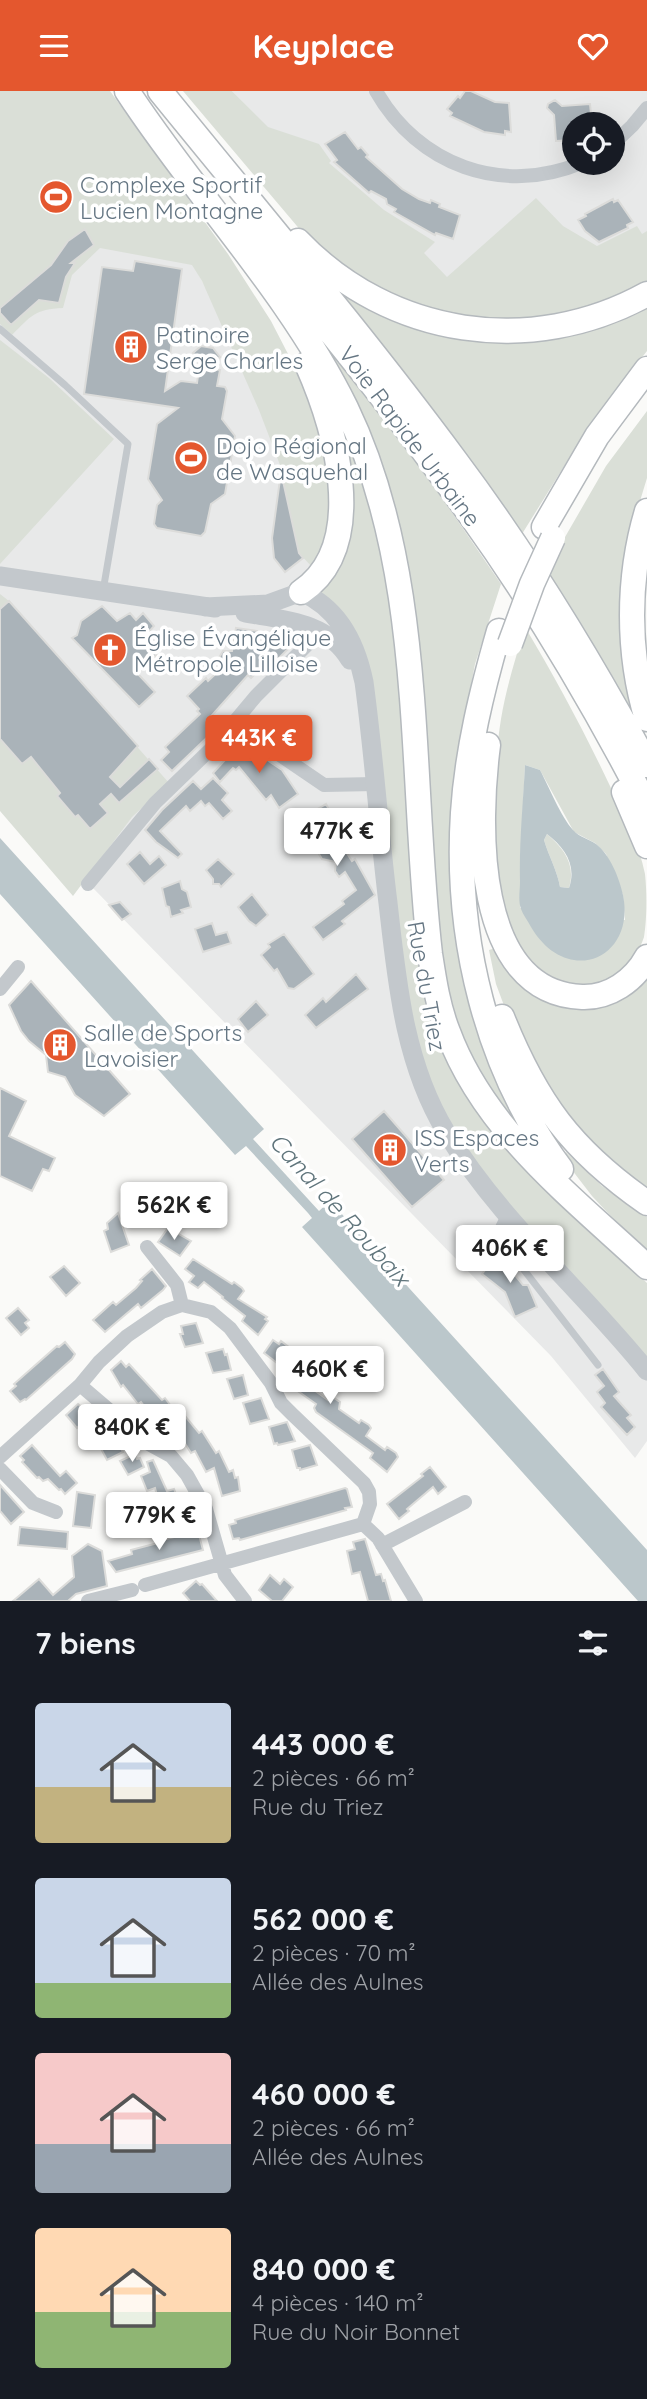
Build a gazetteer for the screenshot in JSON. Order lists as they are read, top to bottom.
{
  "streets": {
    "highway": ["Voie Rapide Urbaine"],
    "street": ["Rue du Triez"]
  },
  "water": ["Canal de Roubaix"],
  "places": {
    "sports": ["Complexe Sportif Lucien Montagne", "Dojo Régional de Wasquehal"],
    "building": ["Patinoire Serge Charles", "Salle de Sports Lavoisier", "ISS Espaces Verts"],
    "church": ["Église Évangélique Métropole Lilloise"]
  },
  "page": {
    "header": "Keyplace",
    "price": [
      "443K €",
      "477K €",
      "562K €",
      "406K €",
      "460K €",
      "840K €",
      "779K €"
    ],
    "heading": "7 biens",
    "list": [
      {
        "name": "443 000 €",
        "note": "2 pièces · 66 m² · Rue du Triez"
      },
      {
        "name": "562 000 €",
        "note": "2 pièces · 70 m² · Allée des Aulnes"
      },
      {
        "name": "460 000 €",
        "note": "2 pièces · 66 m² · Allée des Aulnes"
      },
      {
        "name": "840 000 €",
        "note": "4 pièces · 140 m² · Rue du Noir Bonnet"
      }
    ]
  }
}
